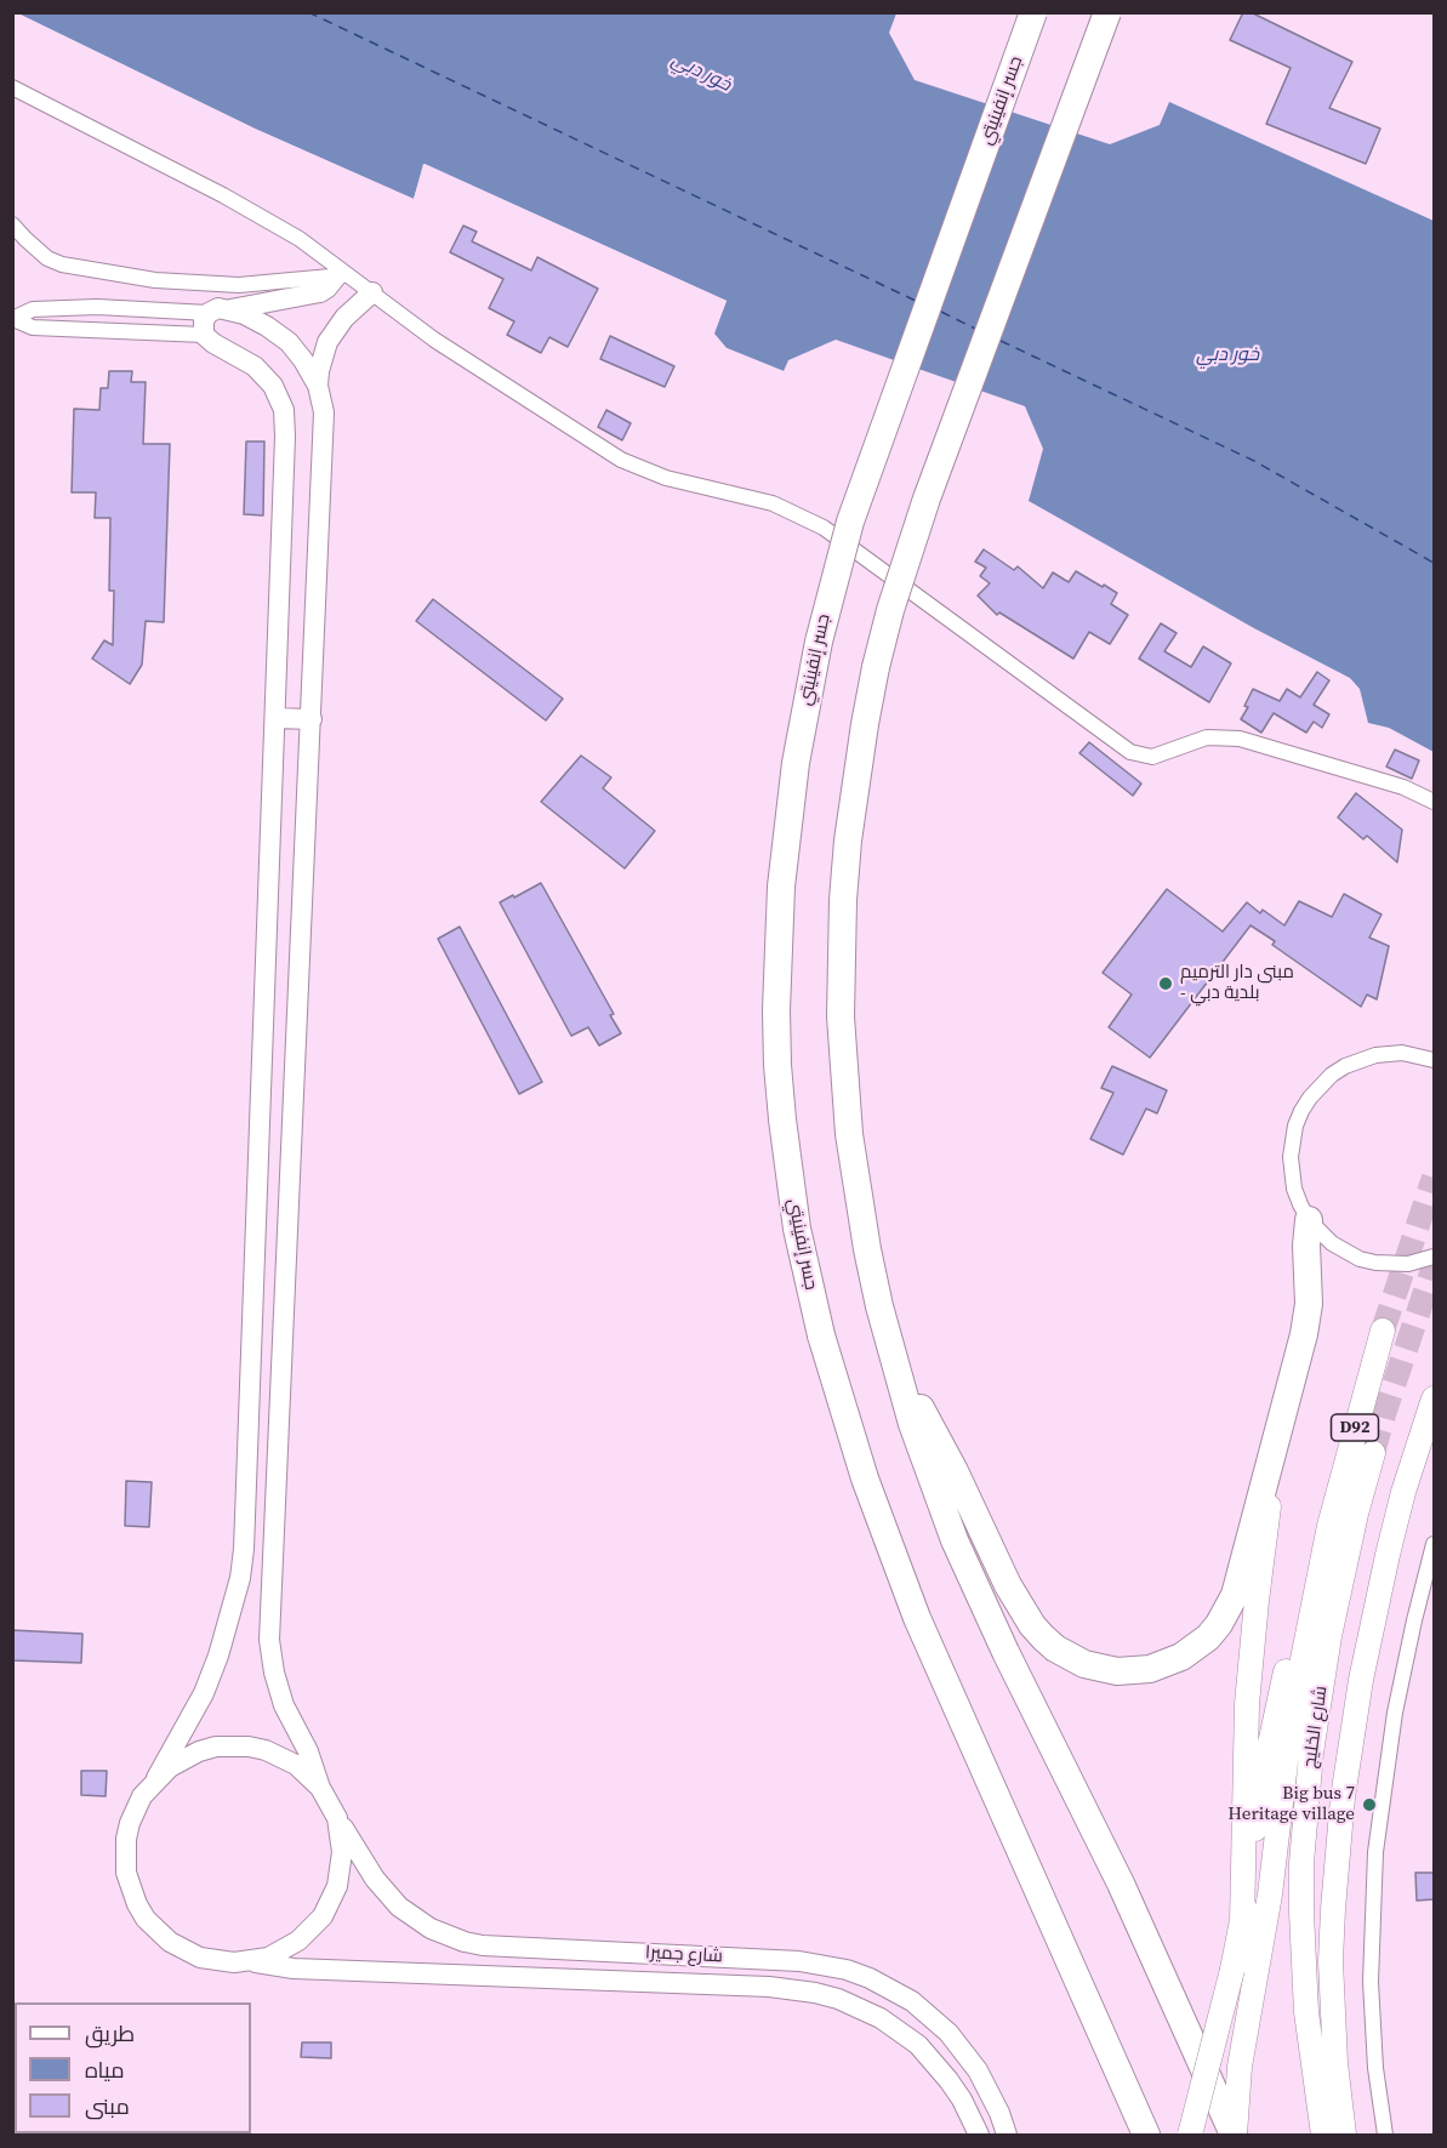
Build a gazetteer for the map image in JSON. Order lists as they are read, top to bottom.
{
  "streets": {
    "highway": ["جسر إنفينيتي"],
    "main road": ["D92", "شارع الخليج"],
    "street": ["شارع جميرا"]
  },
  "water": ["خور دبي"],
  "places": ["مبنى دار الترميم - بلدية دبي", "Big bus 7 Heritage village"],
  "legend": ["طريق", "مياه", "مبنى"]
}
